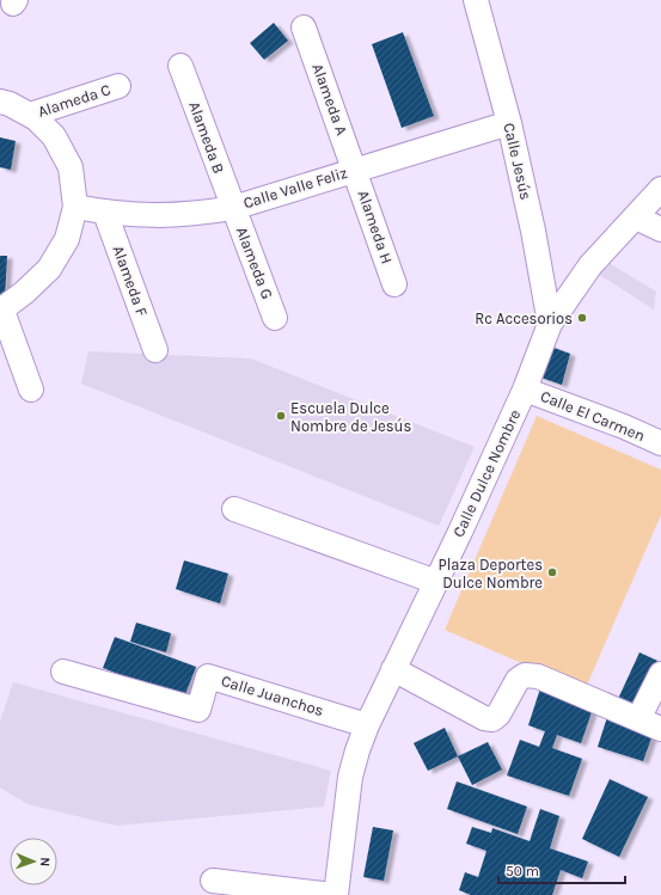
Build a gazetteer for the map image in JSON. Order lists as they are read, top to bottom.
{
  "streets": {
    "street": [
      "Alameda A",
      "Alameda C",
      "Alameda B",
      "Calle Jesús",
      "Calle Valle Feliz",
      "Alameda H",
      "Alameda G",
      "Alameda F",
      "Calle El Carmen",
      "Calle Dulce Nombre",
      "Calle Juanchos"
    ]
  },
  "crossings": [
    ["Alameda A", "Calle Valle Feliz"],
    ["Alameda A", "Alameda H"],
    ["Alameda B", "Calle Valle Feliz"],
    ["Alameda B", "Alameda G"],
    ["Calle Jesús", "Calle Valle Feliz"],
    ["Calle Jesús", "Calle Dulce Nombre"],
    ["Calle Valle Feliz", "Alameda H"],
    ["Calle Valle Feliz", "Alameda G"],
    ["Calle Valle Feliz", "Alameda F"],
    ["Calle El Carmen", "Calle Dulce Nombre"],
    ["Calle Dulce Nombre", "Calle Juanchos"]
  ],
  "places": ["Rc Accesorios", "Escuela Dulce Nombre de Jesús", "Plaza Deportes Dulce Nombre"],
  "scale_bar": "50 m",
  "north": "right"
}
